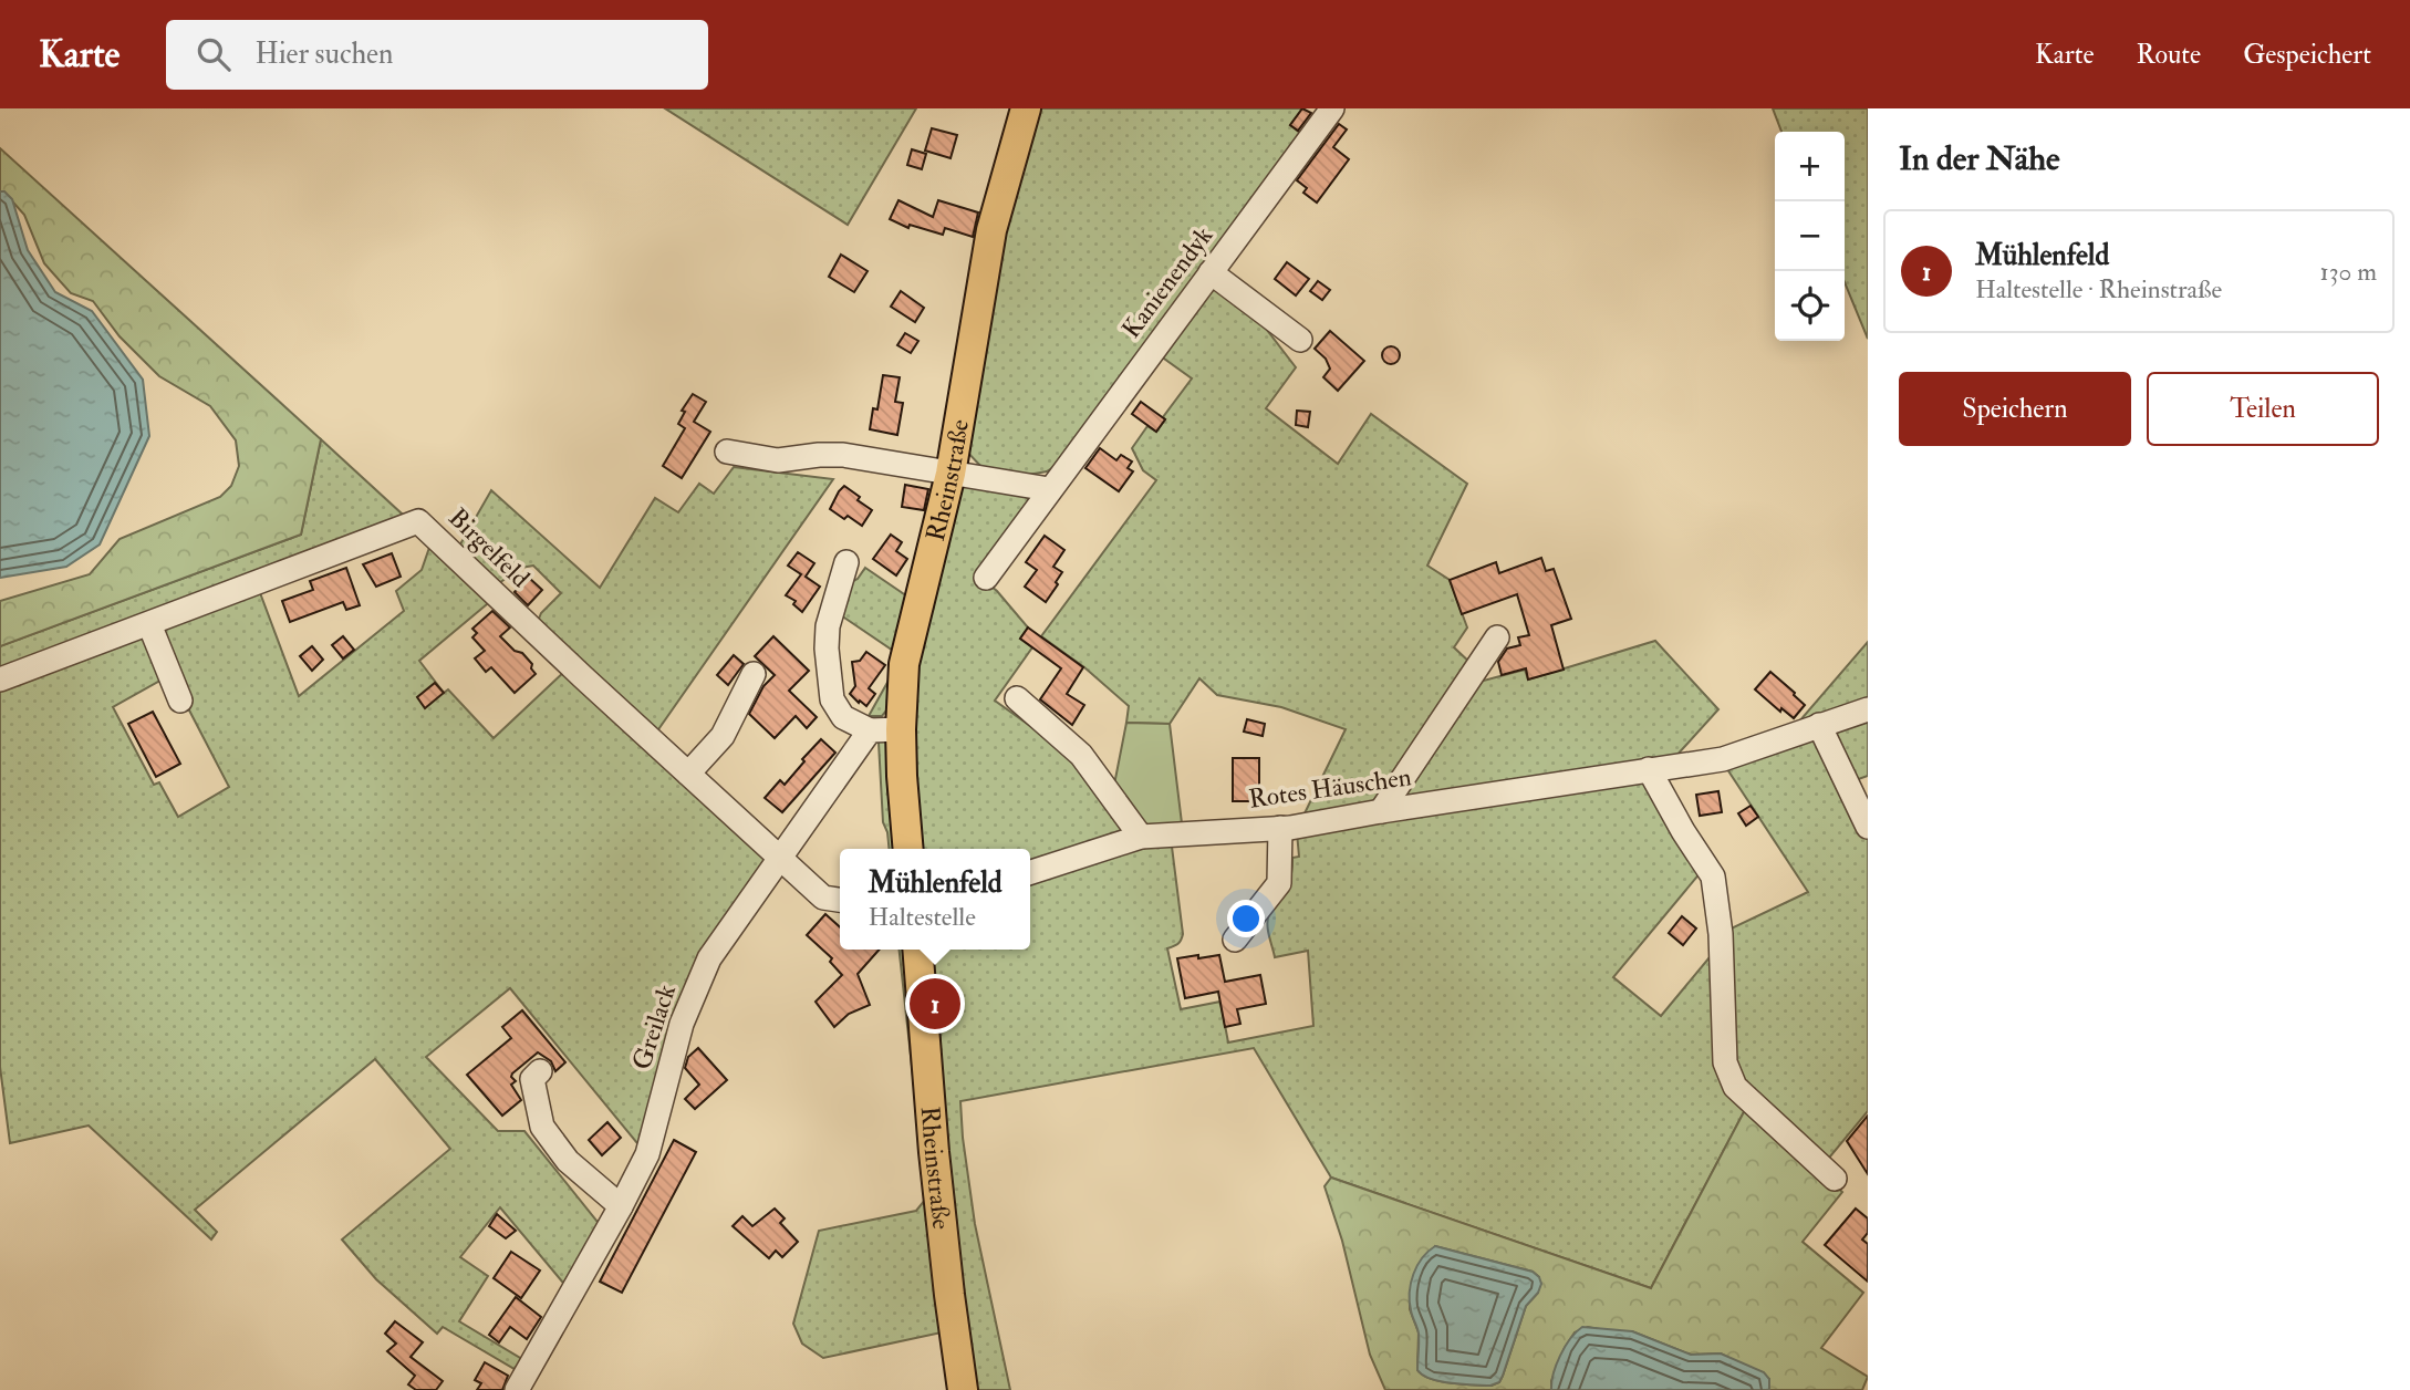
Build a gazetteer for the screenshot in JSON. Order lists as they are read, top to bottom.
{
  "streets": {
    "main road": ["Rheinstraße"],
    "street": [
      "Kanienendyk",
      "Birgelfeld",
      "Rotes Häuschen",
      "Greilack"
    ]
  },
  "crossings": [
    ["Birgelfeld", "Greilack"]
  ],
  "page": {
    "header": "Karte",
    "search": "Hier suchen",
    "nav": ["Karte", "Route", "Gespeichert"],
    "heading": "In der Nähe",
    "map_buttons": ["+", "−"],
    "list": [
      {
        "mark": "1",
        "name": "Mühlenfeld",
        "note": "Haltestelle · Rheinstraße",
        "value": "130 m"
      }
    ],
    "buttons": ["Speichern", "Teilen"],
    "popup": ["Mühlenfeld", "Haltestelle"],
    "pins": "1"
  }
}
